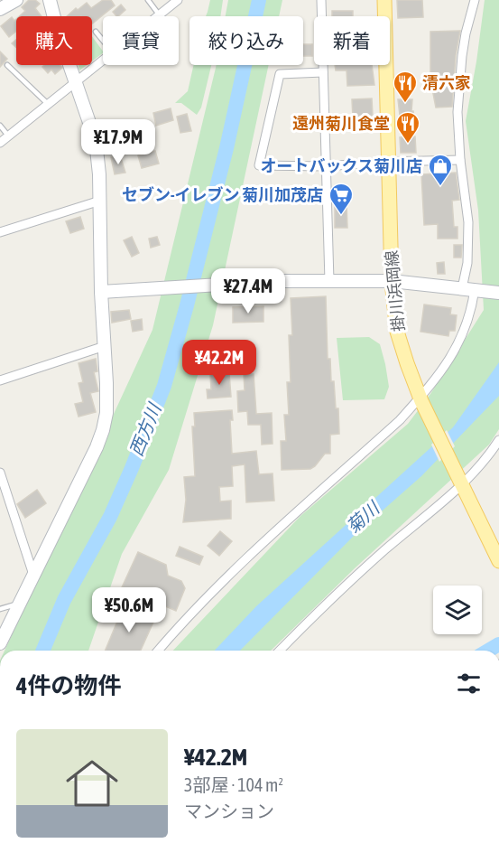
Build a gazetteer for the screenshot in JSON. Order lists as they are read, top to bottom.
{
  "streets": {
    "main road": ["掛川浜岡線"]
  },
  "water": ["西方川", "菊川"],
  "places": {
    "restaurant": ["清六家", "遠州菊川食堂"],
    "shop": ["オートバックス菊川店"],
    "supermarket": ["セブン-イレブン 菊川加茂店"]
  },
  "page": {
    "chip": [
      "購入",
      "賃貸",
      "絞り込み",
      "新着"
    ],
    "price": [
      "¥17.9M",
      "¥27.4M",
      "¥42.2M",
      "¥50.6M"
    ],
    "heading": "4件の物件",
    "list": [
      {
        "name": "¥42.2M",
        "note": "3部屋 · 104 m² · マンション"
      }
    ]
  }
}
